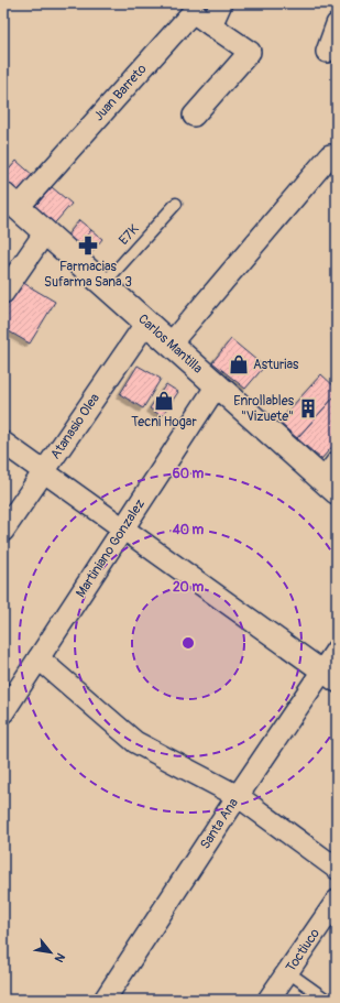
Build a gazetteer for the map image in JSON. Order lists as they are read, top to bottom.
{
  "streets": {
    "street": [
      "Juan Barreto",
      "Carlos Mantilla",
      "Atanasio Olea",
      "Martiniano Gonzalez",
      "Santa Ana",
      "Toctiuco"
    ],
    "lane": ["E7K"]
  },
  "crossings": [
    ["Juan Barreto", "Carlos Mantilla"],
    ["E7K", "Carlos Mantilla"],
    ["Carlos Mantilla", "Atanasio Olea"],
    ["Carlos Mantilla", "Martiniano Gonzalez"]
  ],
  "places": {
    "pharmacy": ["Farmacias Sufarma Sana 3"],
    "shop": ["Asturias", "Tecni Hogar"],
    "building": ["Enrollables \"Vizuete\""]
  },
  "north": "bottom right",
  "rings": ["60 m", "40 m", "20 m"]
}
